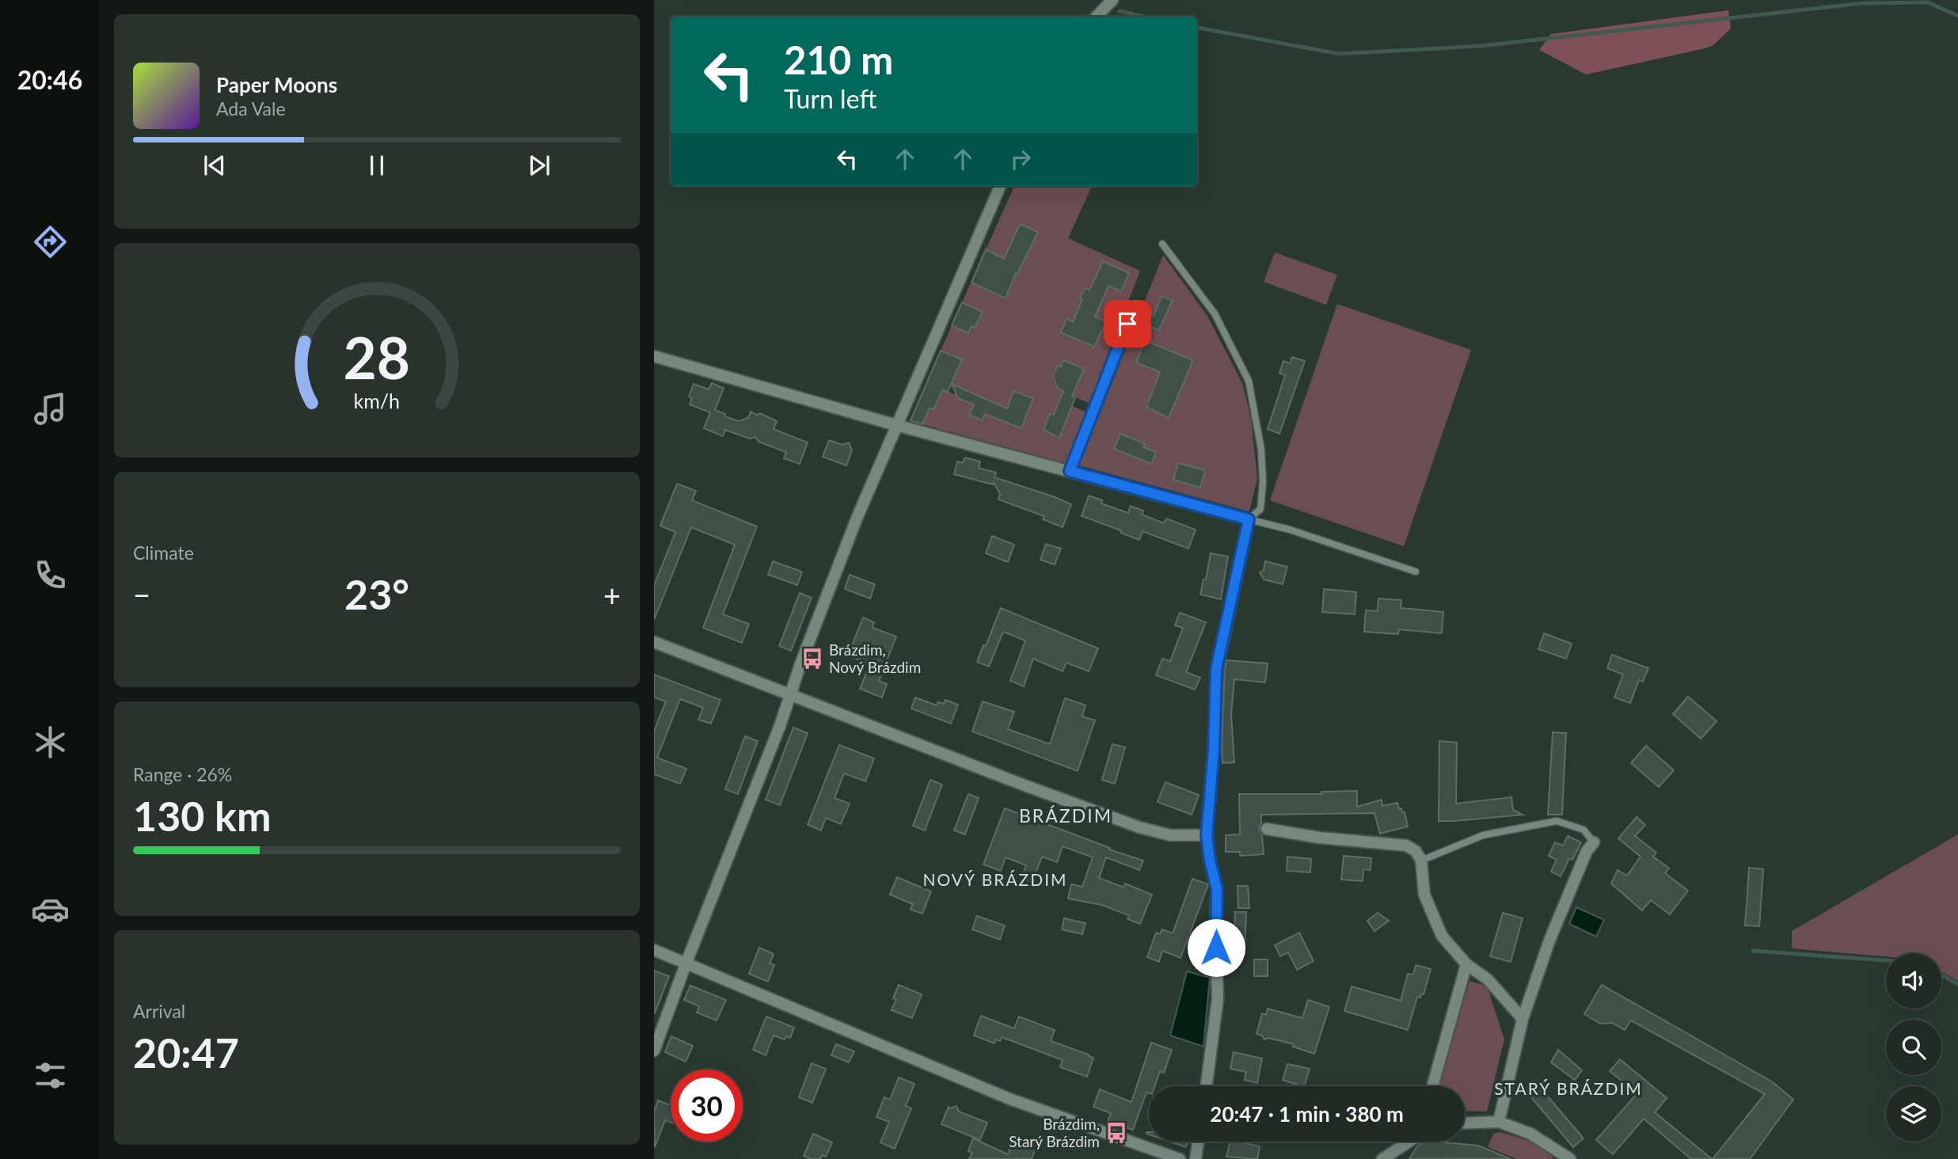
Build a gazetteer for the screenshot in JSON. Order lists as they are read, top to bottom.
{
  "districts": ["BRÁZDIM", "NOVÝ BRÁZDIM", "STARÝ BRÁZDIM"],
  "places": {
    "bus stop": ["Brázdim, Nový Brázdim", "Brázdim, Starý Brázdim"]
  },
  "page": {
    "tabs": "20:46",
    "turn": ["210 m", "Turn left"],
    "song": ["Paper Moons", "Ada Vale"],
    "tile": [
      "Climate",
      ["Range · 26%", "130 km"],
      ["Arrival", "20:47"]
    ],
    "heat": ["−", "23°", "+"],
    "limit": "30",
    "trip": "20:47 · 1 min · 380 m",
    "gauge": ["28", "km/h"]
  }
}
